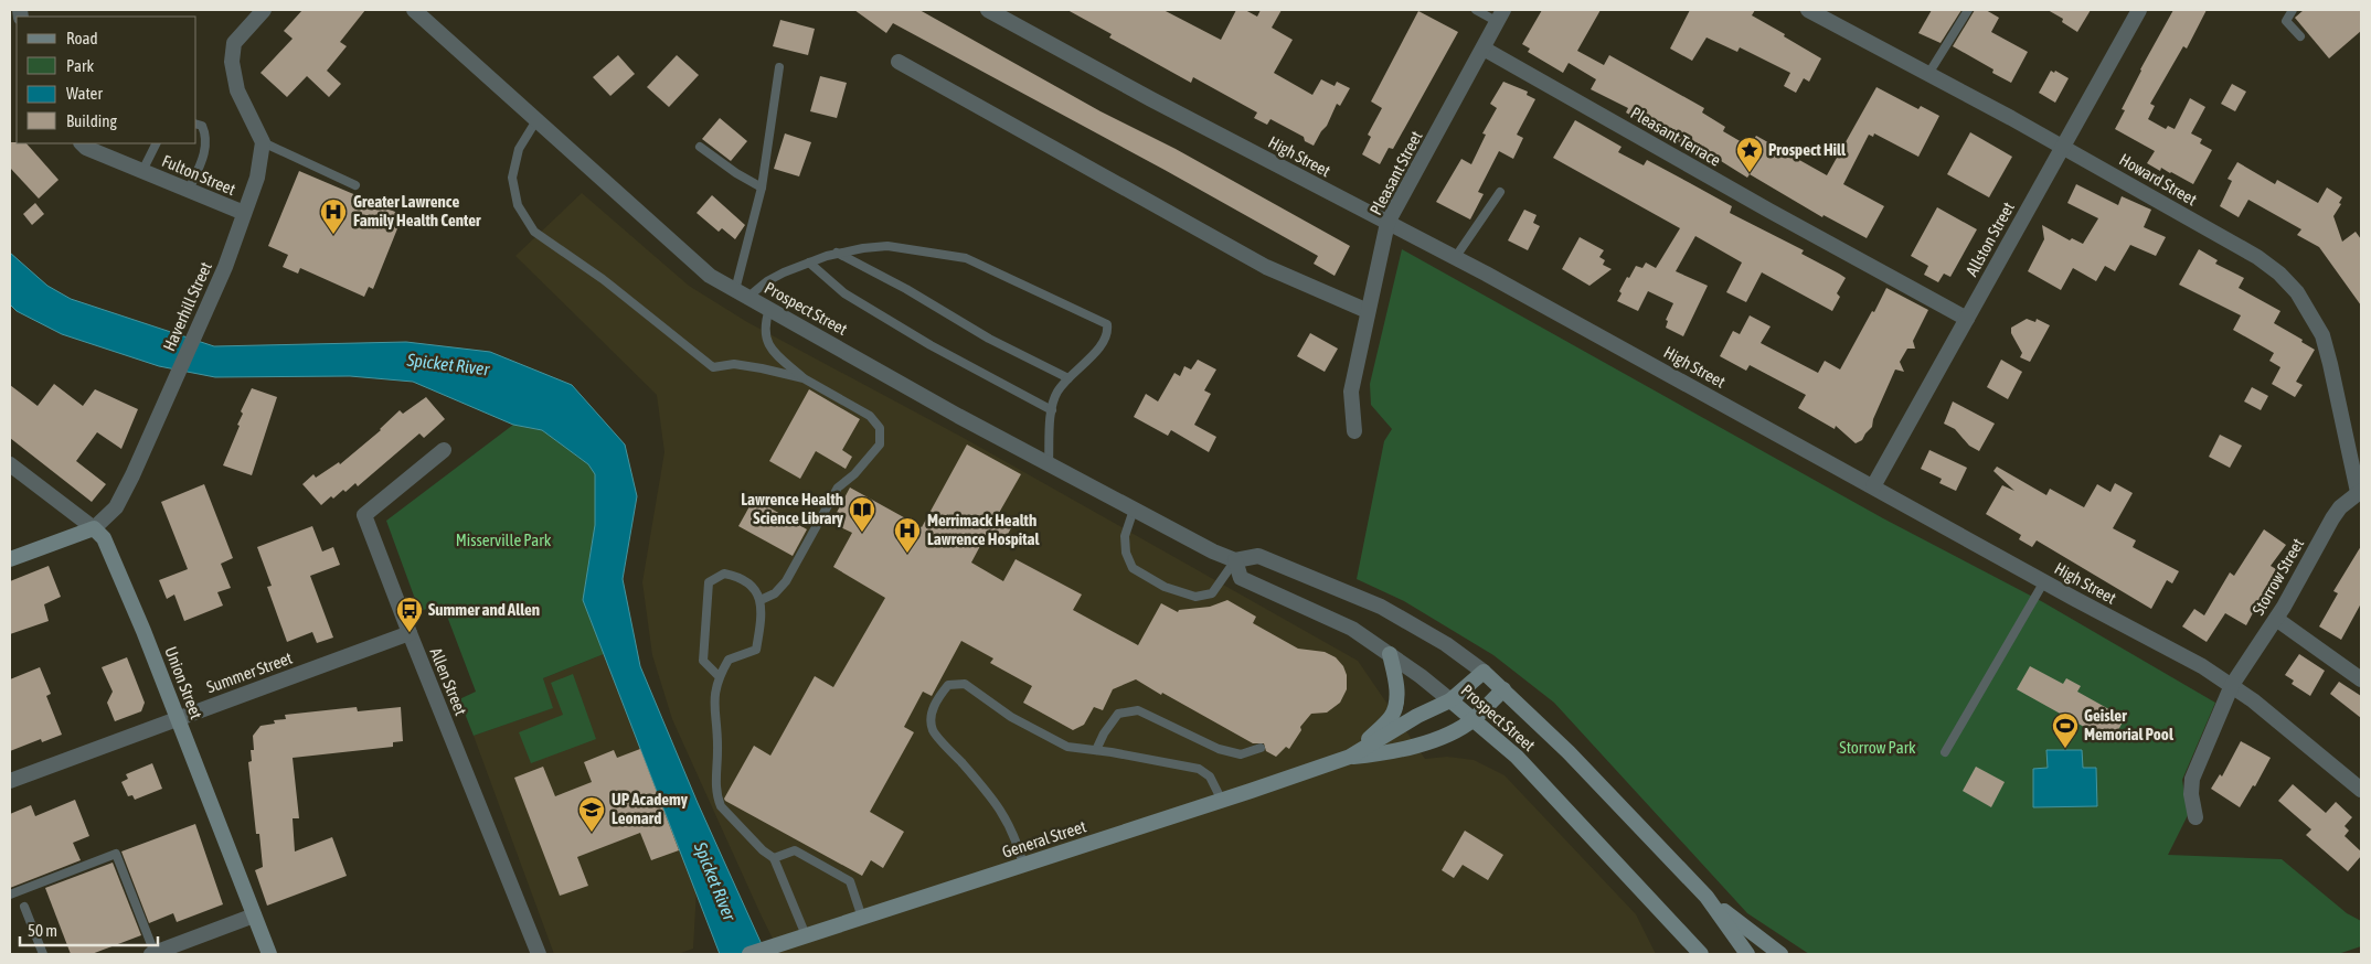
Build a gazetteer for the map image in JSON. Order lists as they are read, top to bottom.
{
  "streets": {
    "main road": [
      "Haverhill Street",
      "Prospect Street",
      "Union Street",
      "General Street"
    ],
    "street": [
      "Pleasant Terrace",
      "High Street",
      "Pleasant Street",
      "Fulton Street",
      "Howard Street",
      "Allston Street",
      "Storrow Street",
      "Summer Street",
      "Allen Street"
    ]
  },
  "crossings": [
    ["Pleasant Terrace", "Pleasant Street"],
    ["Pleasant Terrace", "Allston Street"],
    ["High Street", "Pleasant Street"],
    ["High Street", "Allston Street"],
    ["High Street", "Storrow Street"],
    ["Fulton Street", "Haverhill Street"],
    ["Howard Street", "Allston Street"],
    ["Howard Street", "Storrow Street"],
    ["Haverhill Street", "Union Street"],
    ["Prospect Street", "General Street"],
    ["Summer Street", "Allen Street"],
    ["Summer Street", "Union Street"]
  ],
  "water": ["Spicket River"],
  "parks": ["Misserville Park", "Storrow Park"],
  "places": {
    "place": ["Prospect Hill"],
    "hospital": ["Greater Lawrence Family Health Center", "Merrimack Health Lawrence Hospital"],
    "library": ["Lawrence Health Science Library"],
    "bus stop": ["Summer and Allen"],
    "sports": ["Geisler Memorial Pool"],
    "school or university": ["UP Academy Leonard"]
  },
  "legend": [
    "Road",
    "Park",
    "Water",
    "Building"
  ],
  "scale_bar": "50 m"
}
